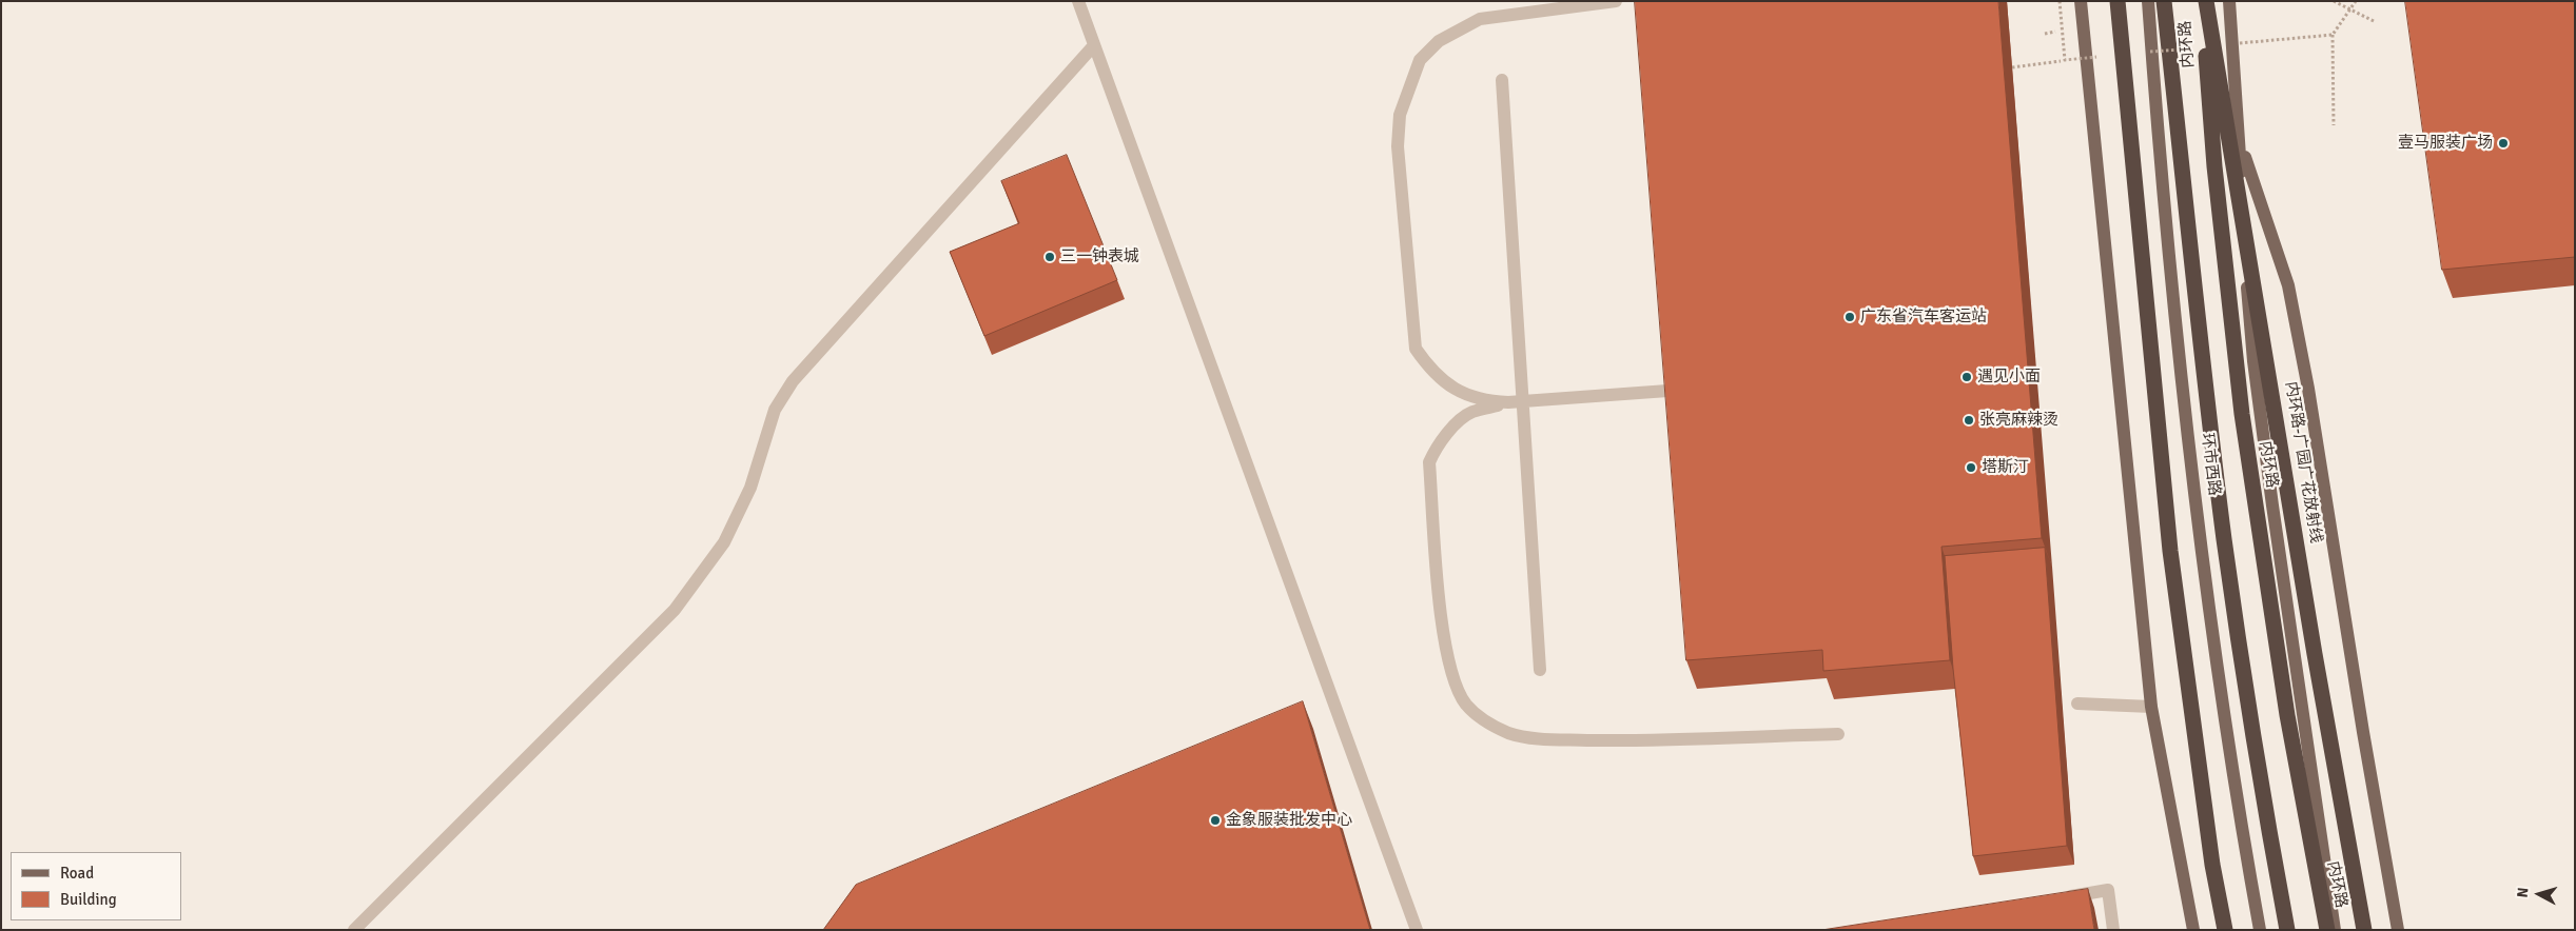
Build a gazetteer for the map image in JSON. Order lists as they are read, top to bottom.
{
  "streets": {
    "highway": ["内环路", "内环路-广园广花放射线"],
    "main road": ["环市西路"]
  },
  "places": [
    "壹马服装广场",
    "三一钟表城",
    "广东省汽车客运站",
    "遇见小面",
    "张亮麻辣烫",
    "塔斯汀",
    "金象服装批发中心"
  ],
  "legend": ["Road", "Building"],
  "north": "left"
}
